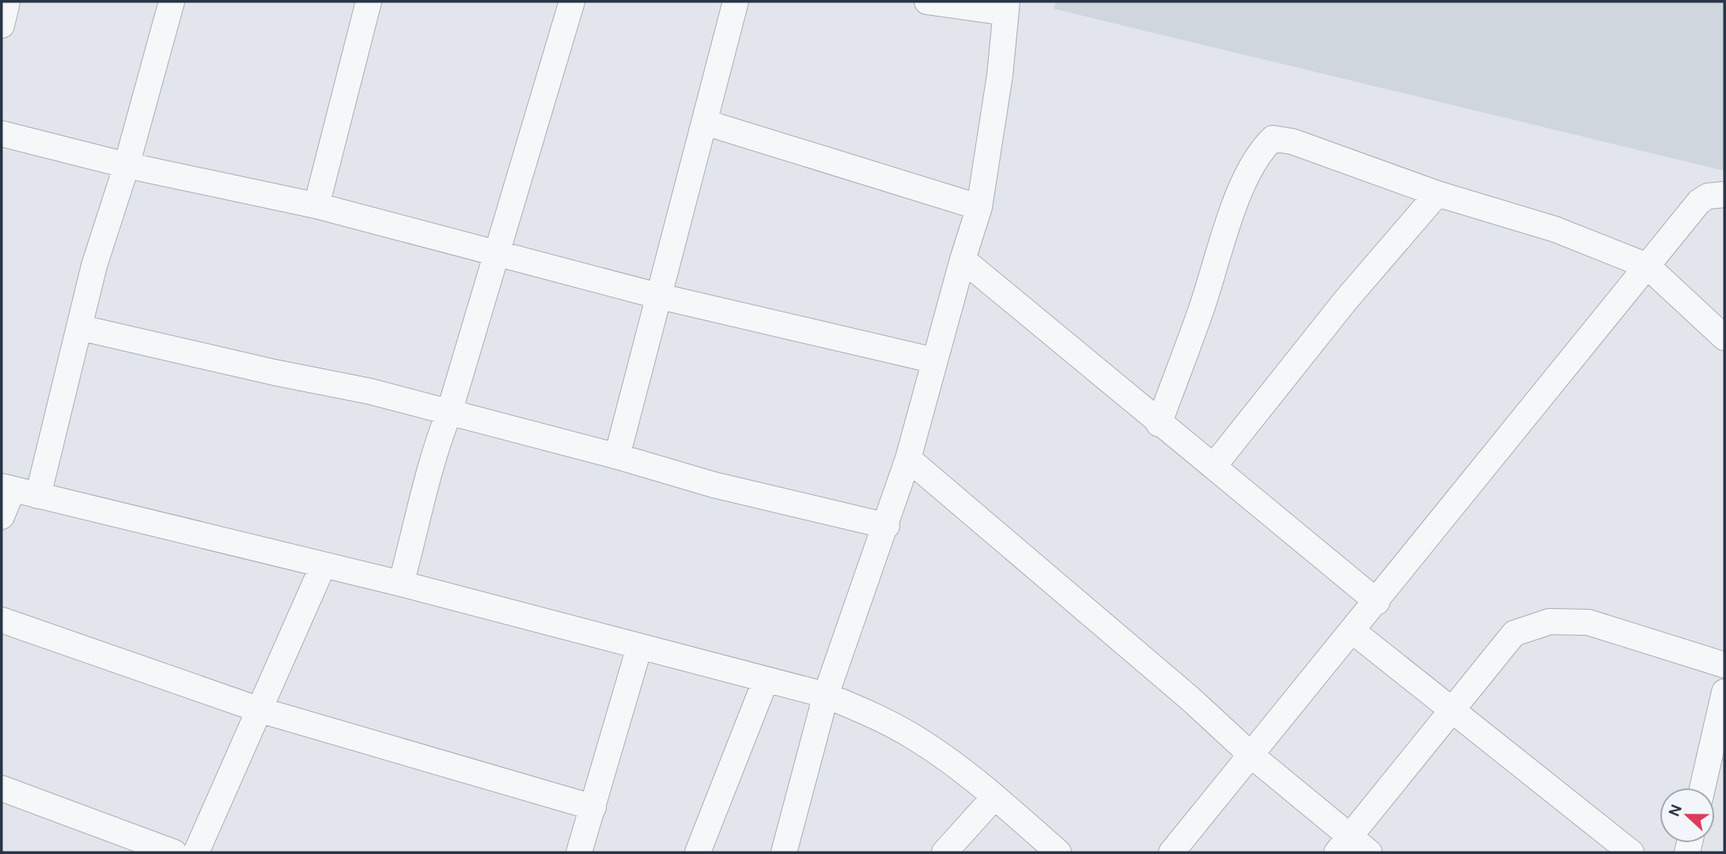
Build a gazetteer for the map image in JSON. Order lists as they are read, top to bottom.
{
  "north": "left"
}
